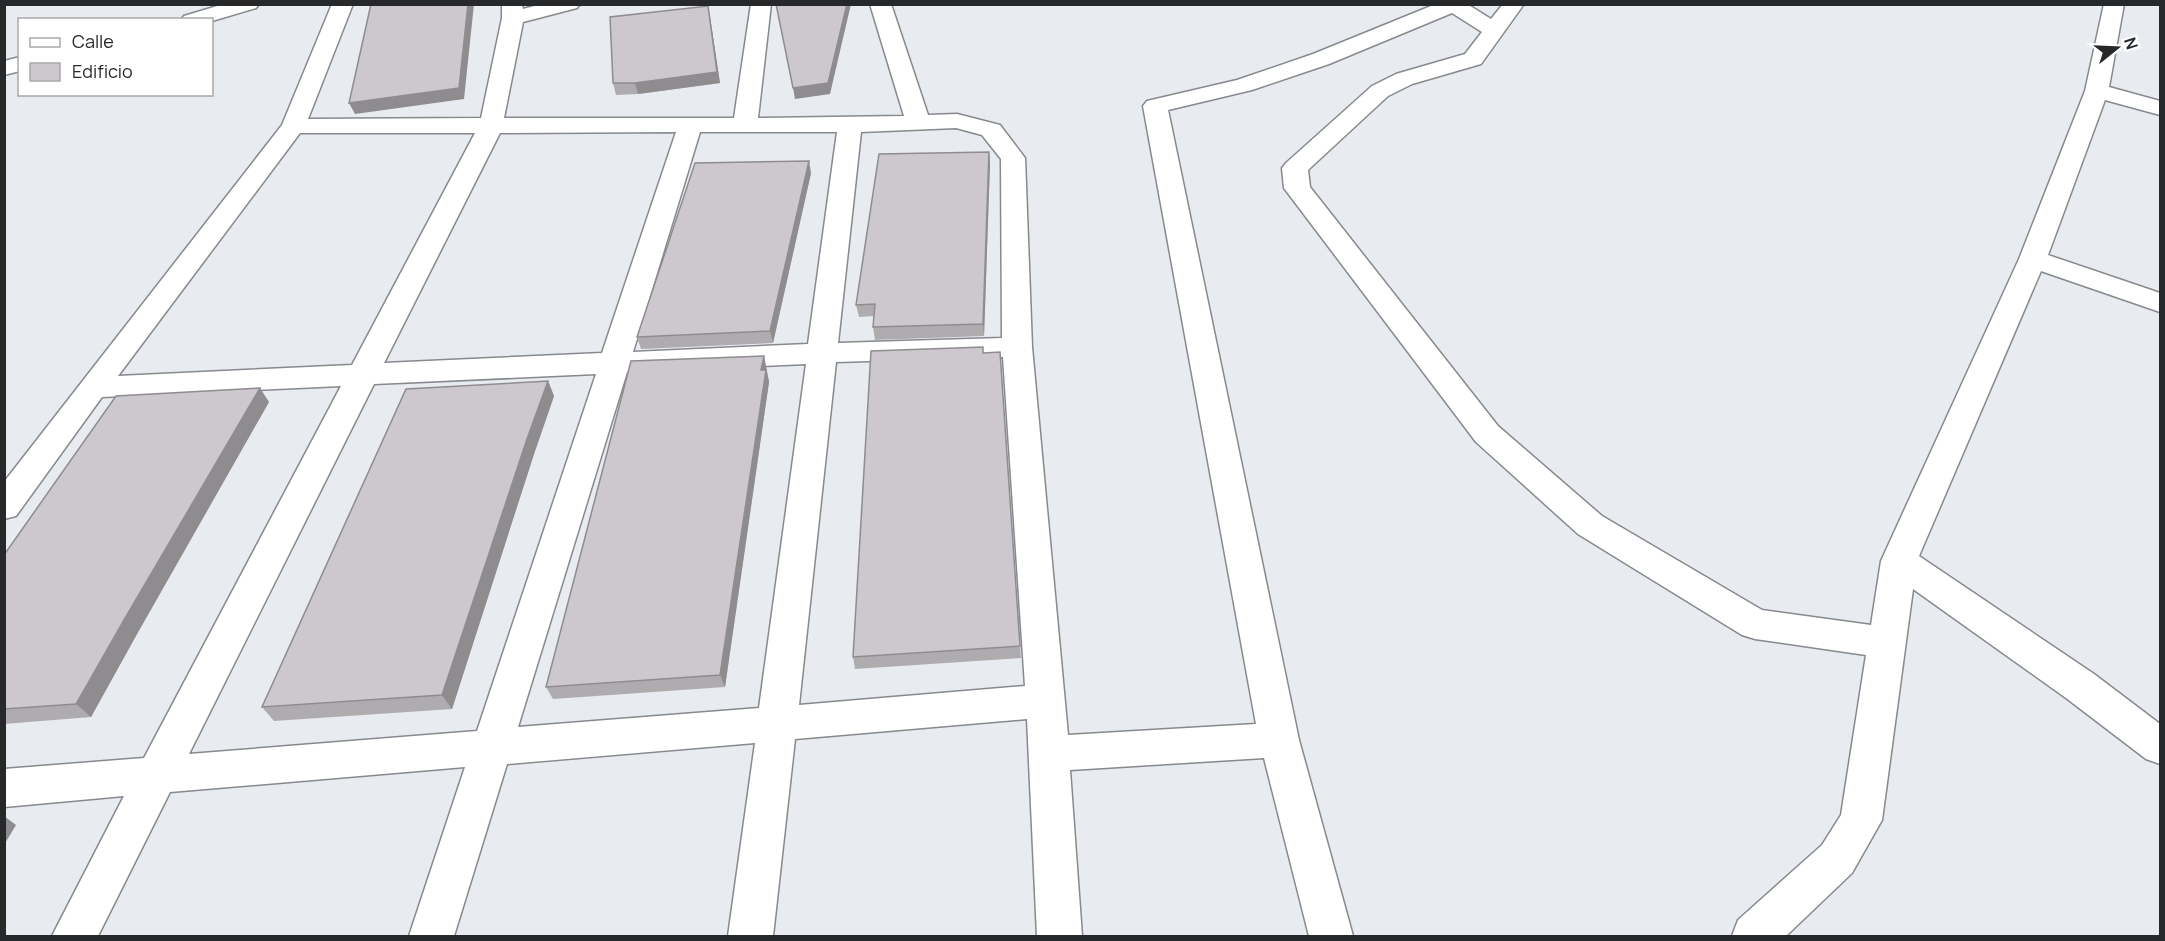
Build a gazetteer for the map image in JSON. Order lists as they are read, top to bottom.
{
  "legend": ["Calle", "Edificio"],
  "north": "right"
}
